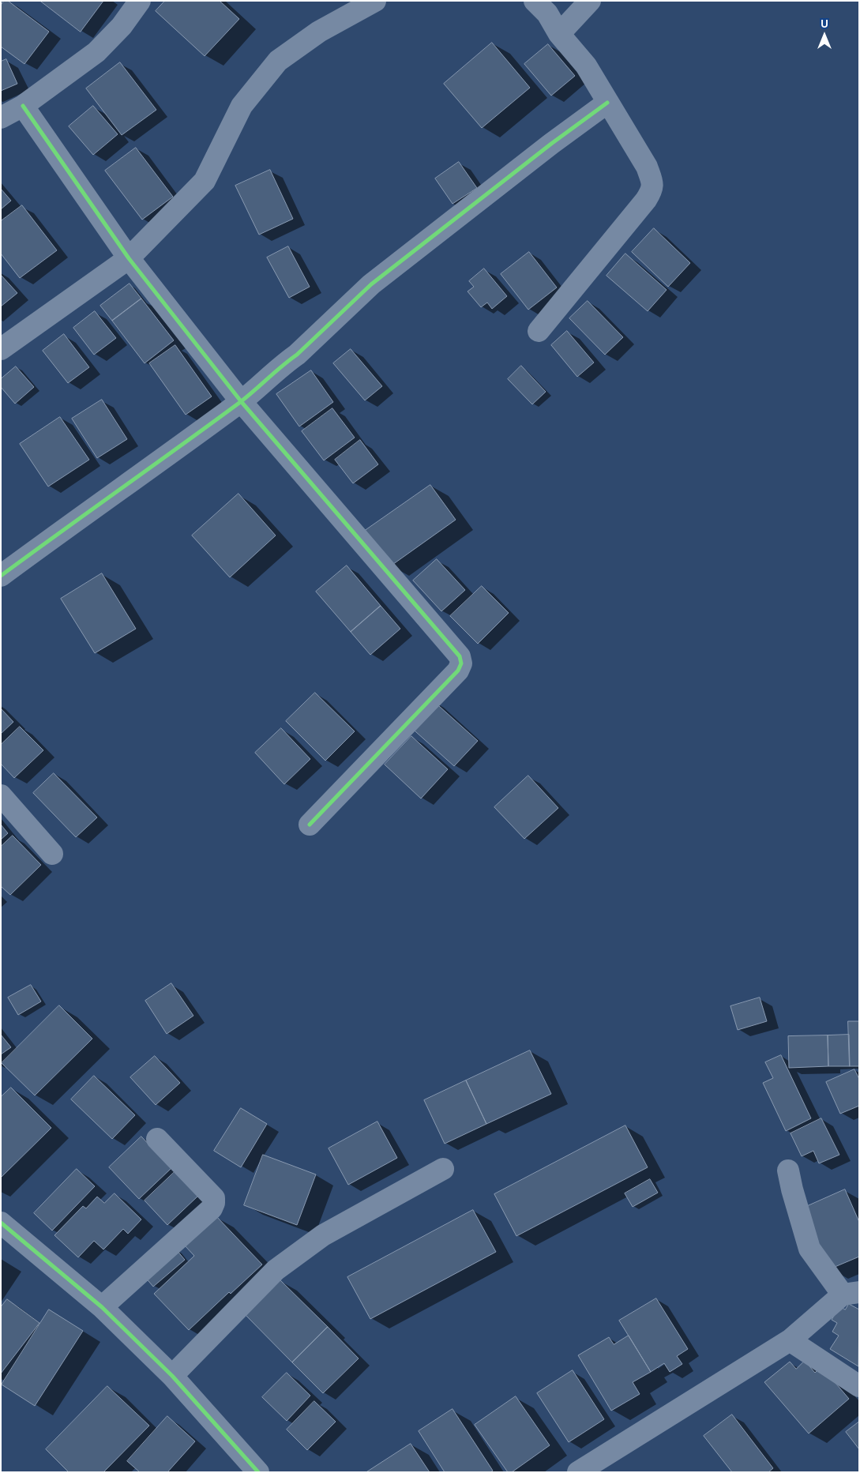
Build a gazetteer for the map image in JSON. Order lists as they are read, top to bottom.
{
  "north": "top"
}
